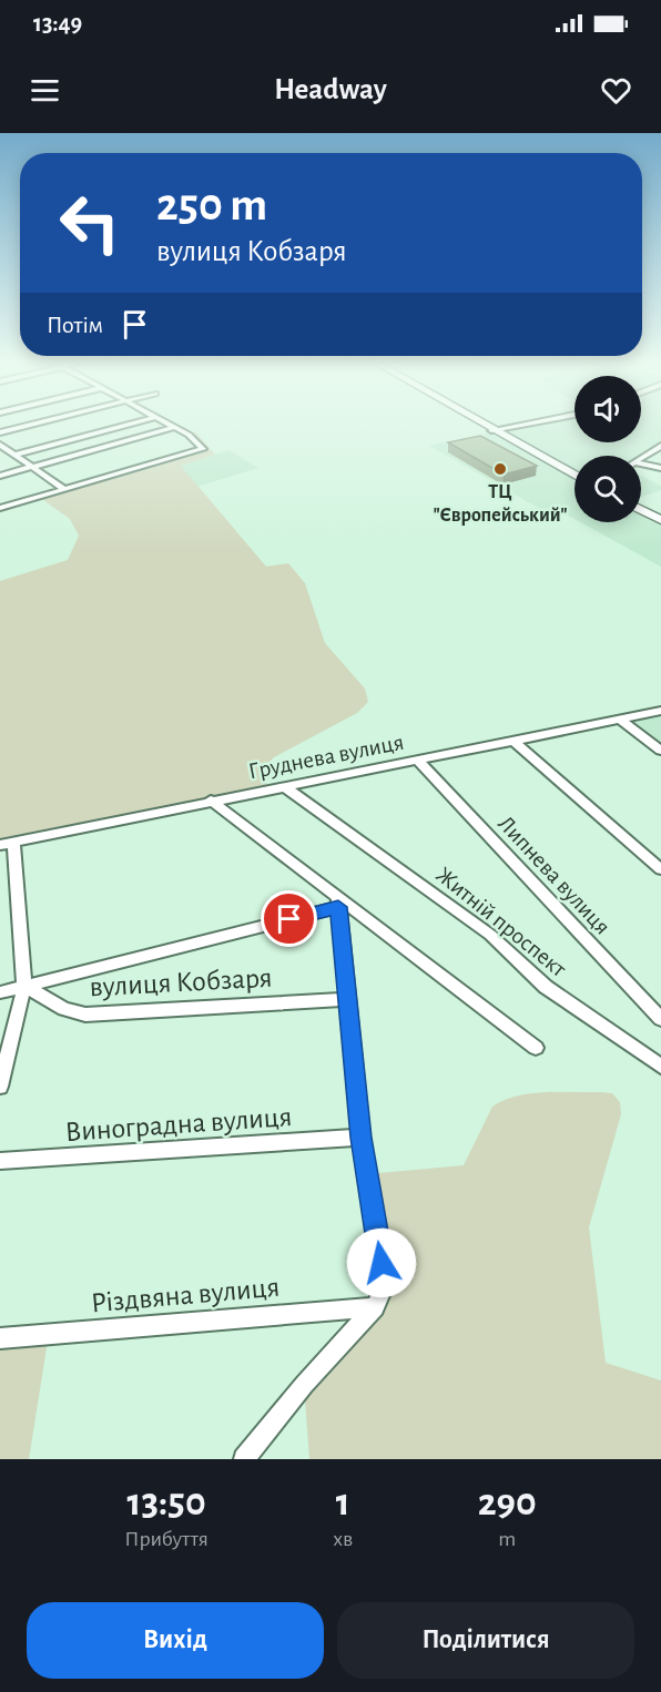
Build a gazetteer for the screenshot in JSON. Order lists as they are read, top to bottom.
{
  "streets": {
    "street": [
      "Груднева вулиця",
      "Липнева вулиця",
      "Житній проспект",
      "вулиця Кобзаря",
      "Виноградна вулиця",
      "Різдвяна вулиця"
    ]
  },
  "crossings": [
    ["Груднева вулиця", "Липнева вулиця"],
    ["Груднева вулиця", "Житній проспект"]
  ],
  "places": ["ТЦ \"Європейський\""],
  "page": {
    "status": "13:49",
    "header": "Headway",
    "turn": ["250 m", "вулиця Кобзаря"],
    "then": "Потім",
    "eta": [
      "13:50",
      "Прибуття",
      "1",
      "хв",
      "290",
      "m"
    ],
    "buttons": ["Вихід", "Поділитися"]
  }
}
